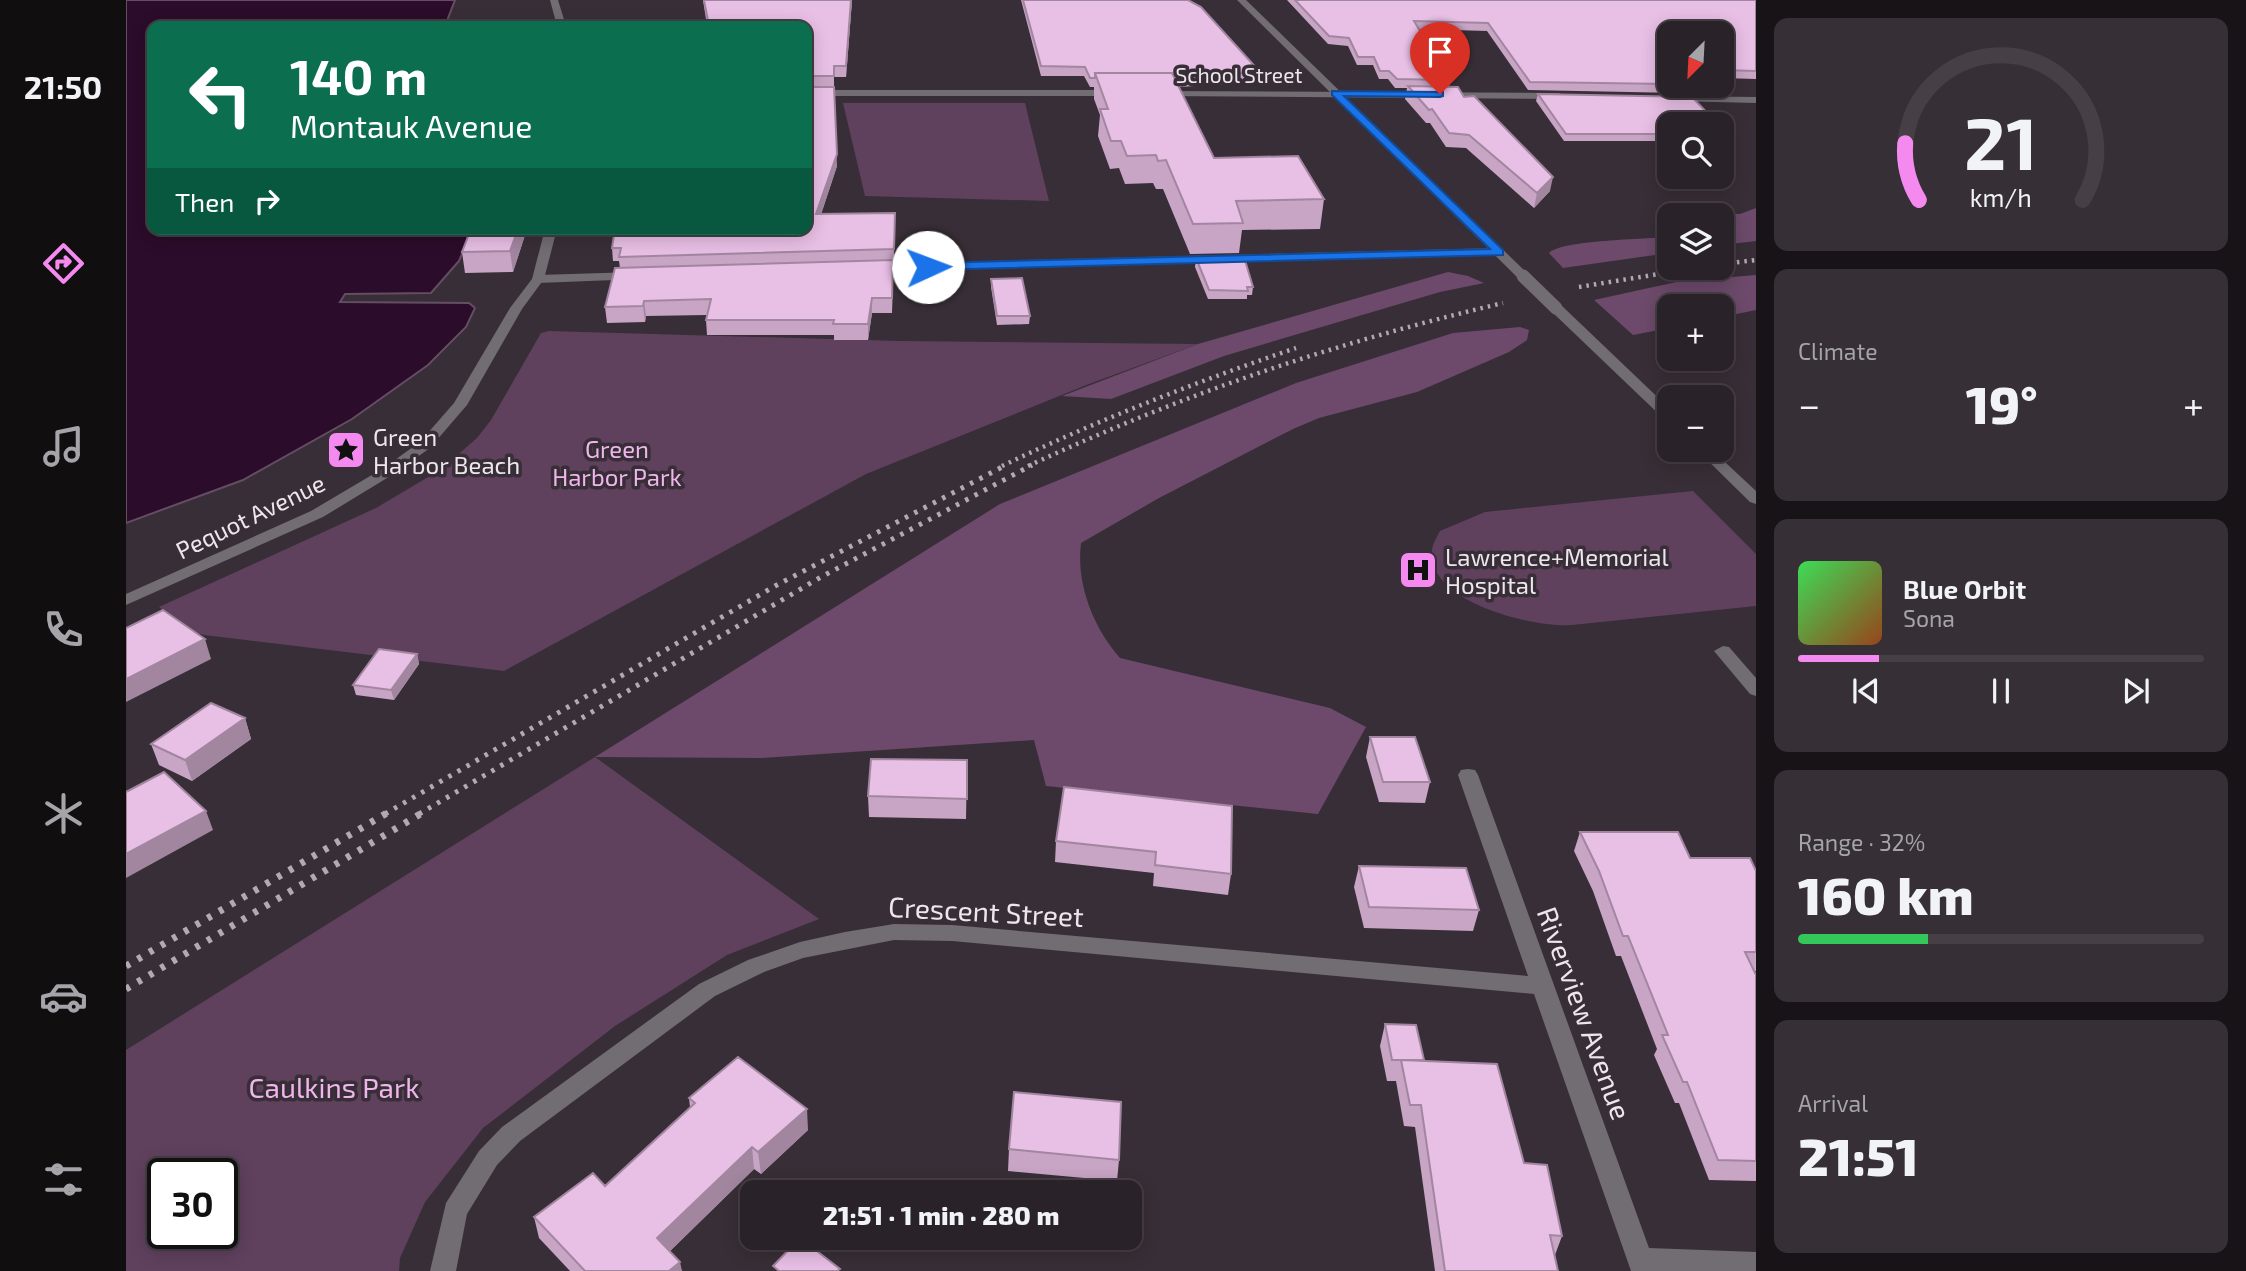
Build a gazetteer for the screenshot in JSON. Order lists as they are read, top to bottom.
{
  "streets": {
    "street": [
      "School Street",
      "Pequot Avenue",
      "Crescent Street",
      "Riverview Avenue"
    ]
  },
  "crossings": [
    ["Crescent Street", "Riverview Avenue"]
  ],
  "parks": ["Green Harbor Park", "Caulkins Park"],
  "places": {
    "place": ["Green Harbor Beach"],
    "hospital": ["Lawrence+Memorial Hospital"]
  },
  "north": "bottom left",
  "page": {
    "tabs": "21:50",
    "map_buttons": ["+", "−"],
    "turn": ["140 m", "Montauk Avenue"],
    "then": "Then",
    "tile": [
      "Climate",
      ["Range · 32%", "160 km"],
      ["Arrival", "21:51"]
    ],
    "heat": ["−", "19°", "+"],
    "song": ["Blue Orbit", "Sona"],
    "limit": "30",
    "trip": "21:51 · 1 min · 280 m",
    "gauge": ["21", "km/h"]
  }
}
